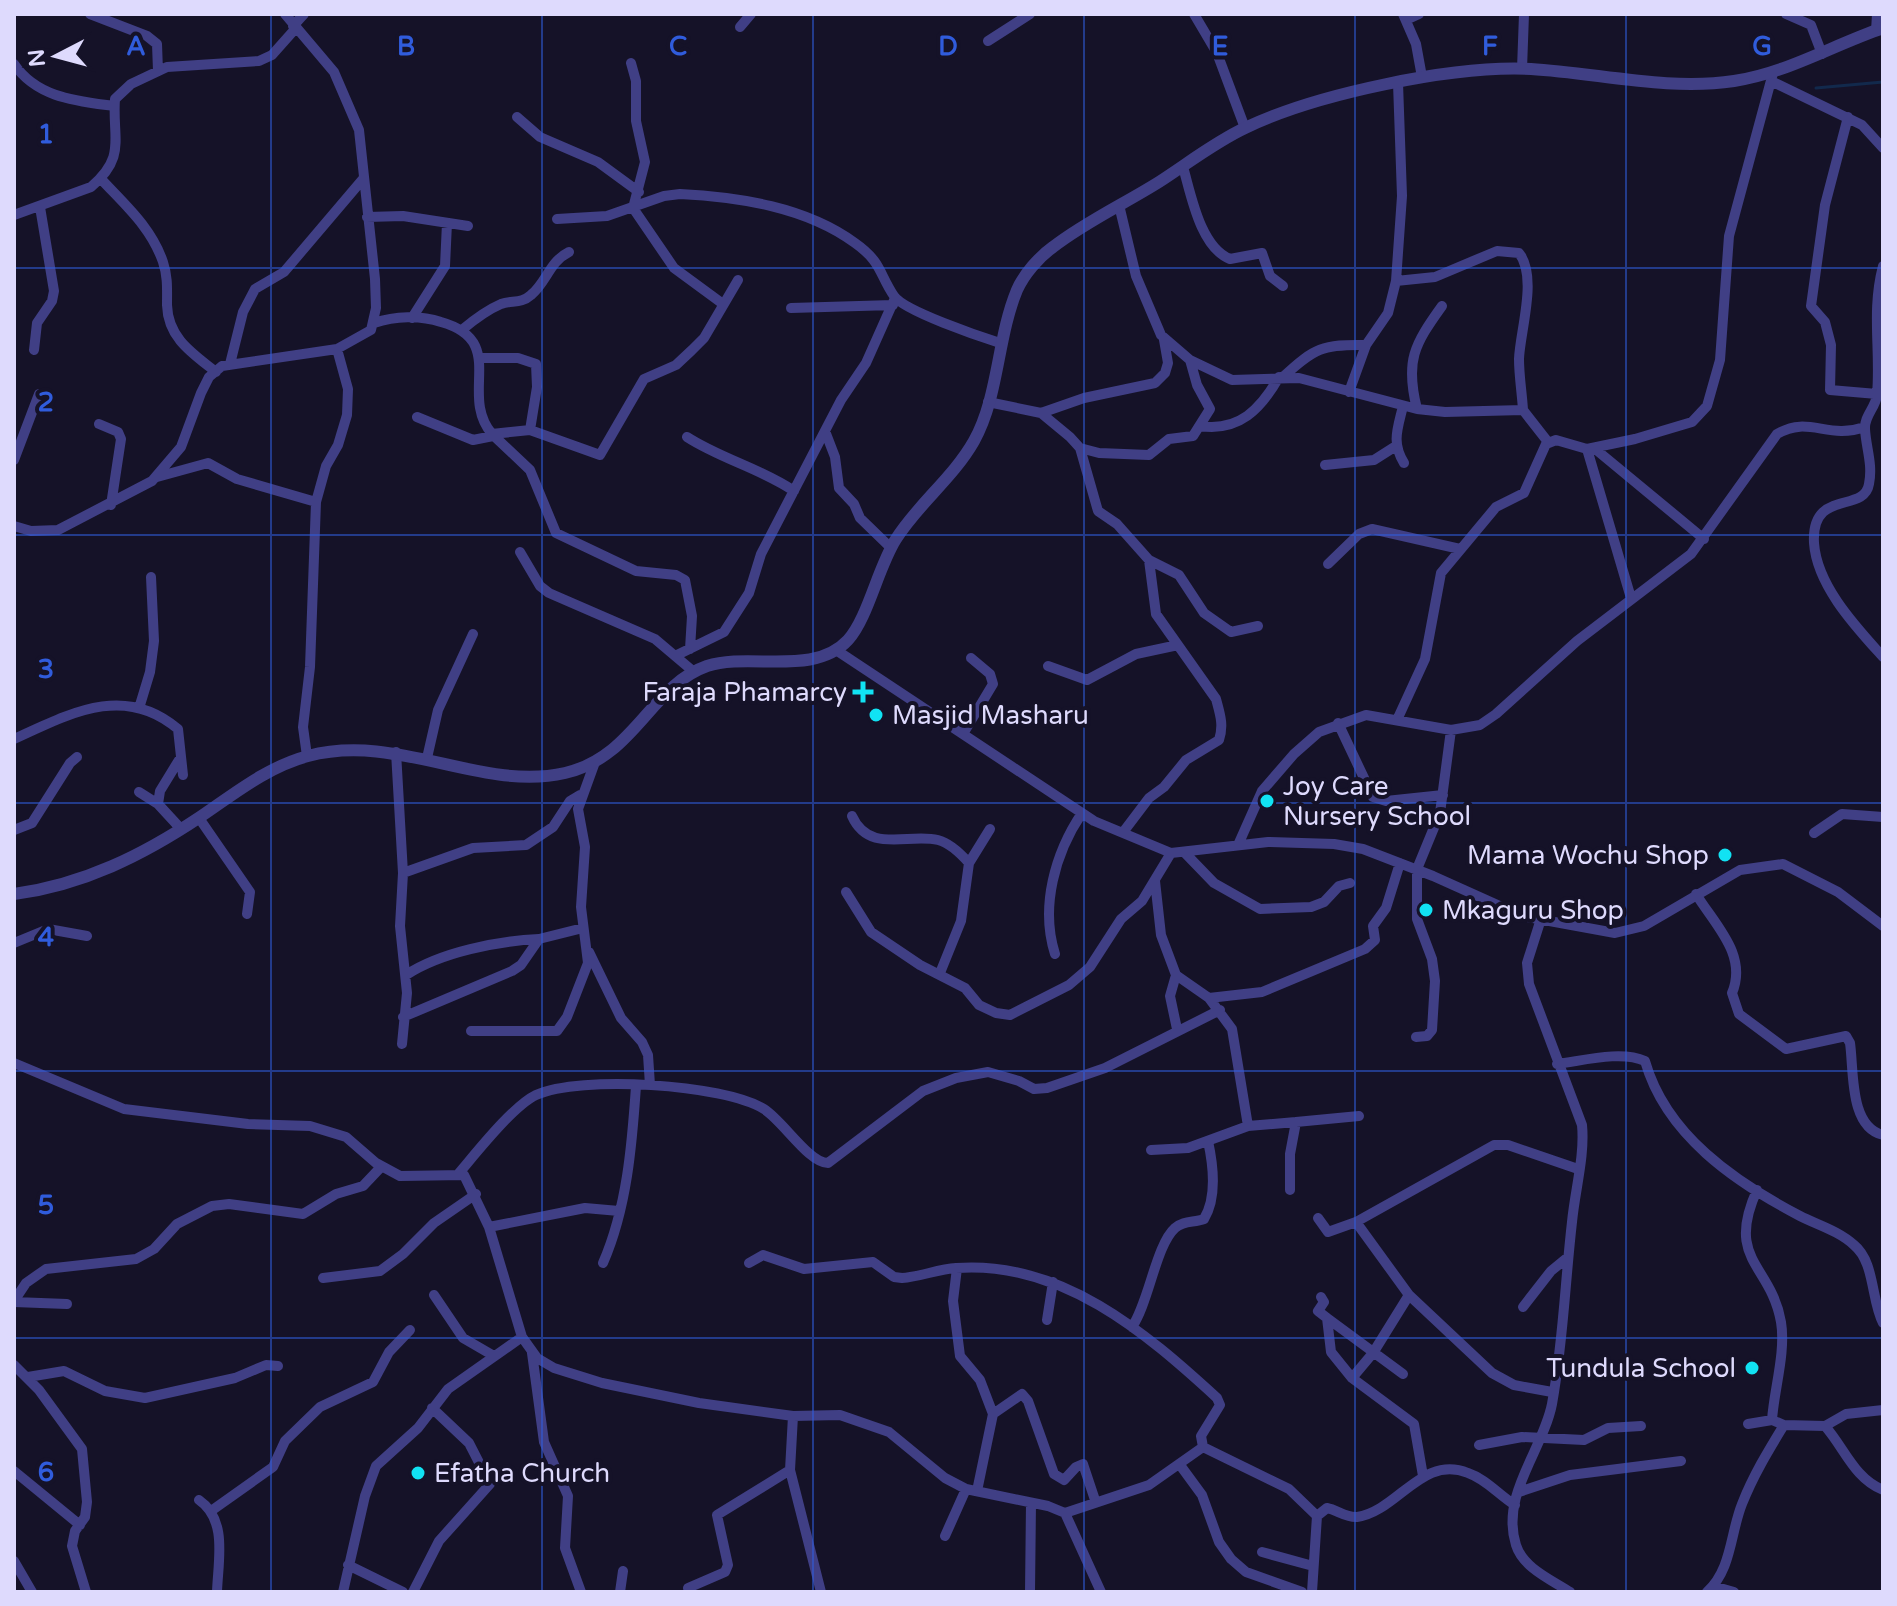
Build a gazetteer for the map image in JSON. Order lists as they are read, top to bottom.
{
  "places": {
    "health": ["Faraja Phamarcy"],
    "other": [
      "Masjid Masharu",
      "Joy Care Nursery School",
      "Mama Wochu Shop",
      "Mkaguru Shop",
      "Tundula School",
      "Efatha Church"
    ]
  },
  "north": "left",
  "grid": {
    "columns": [
      "A",
      "B",
      "C",
      "D",
      "E",
      "F",
      "G"
    ],
    "rows": [
      "1",
      "2",
      "3",
      "4",
      "5",
      "6"
    ]
  }
}
